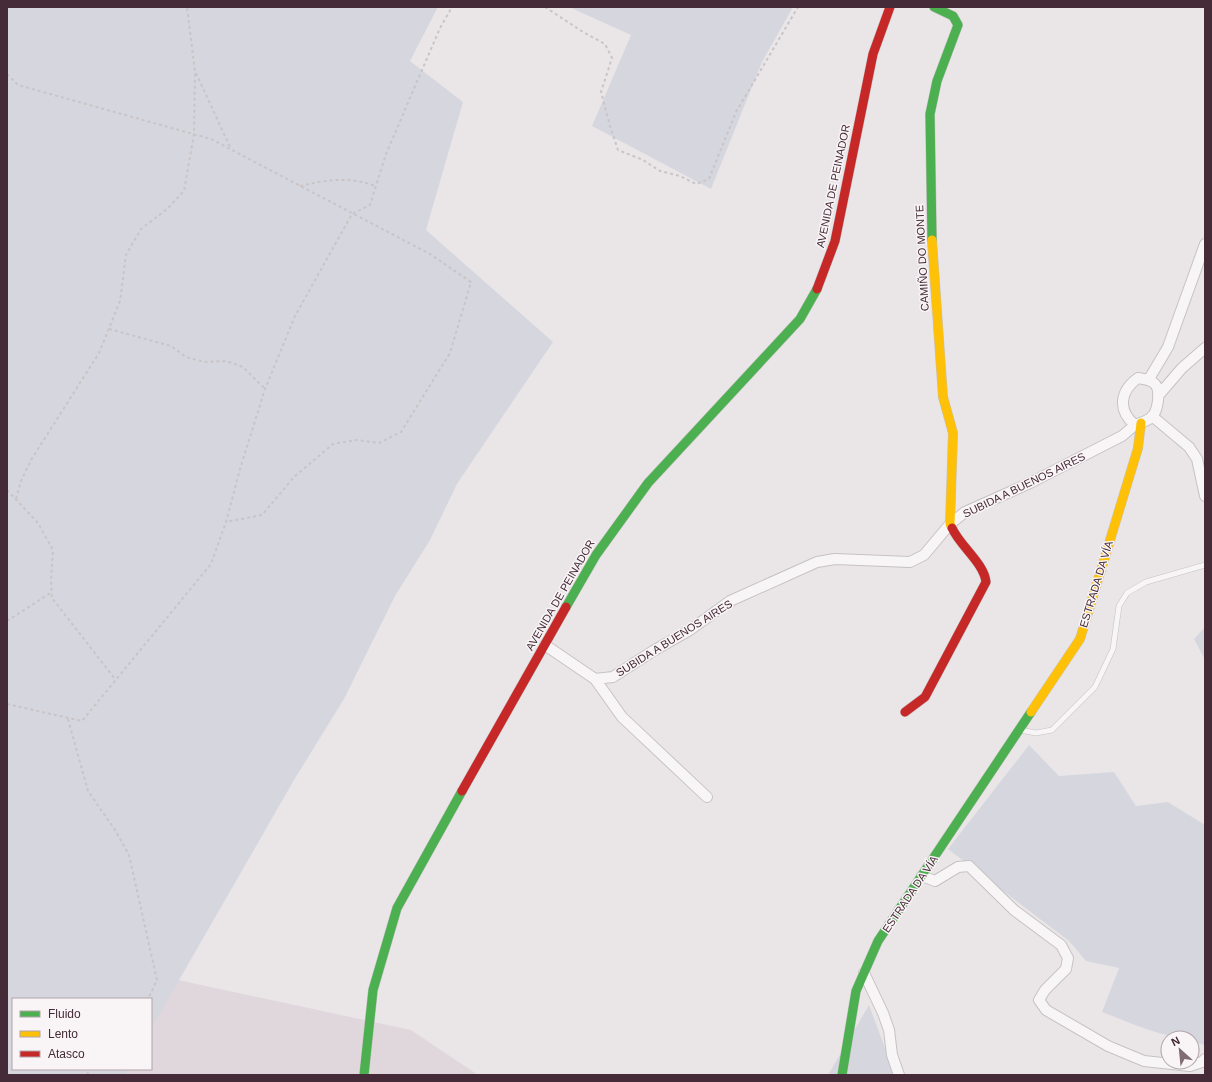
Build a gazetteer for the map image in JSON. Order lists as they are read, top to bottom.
{
  "streets": {
    "street": [
      "AVENIDA DE PEINADOR",
      "CAMIÑO DO MONTE",
      "SUBIDA A BUENOS AIRES",
      "ESTRADA DA VÍA"
    ]
  },
  "crossings": [
    ["CAMIÑO DO MONTE", "SUBIDA A BUENOS AIRES"],
    ["SUBIDA A BUENOS AIRES", "ESTRADA DA VÍA"]
  ],
  "legend": ["Fluido", "Lento", "Atasco"],
  "north": "top left"
}
